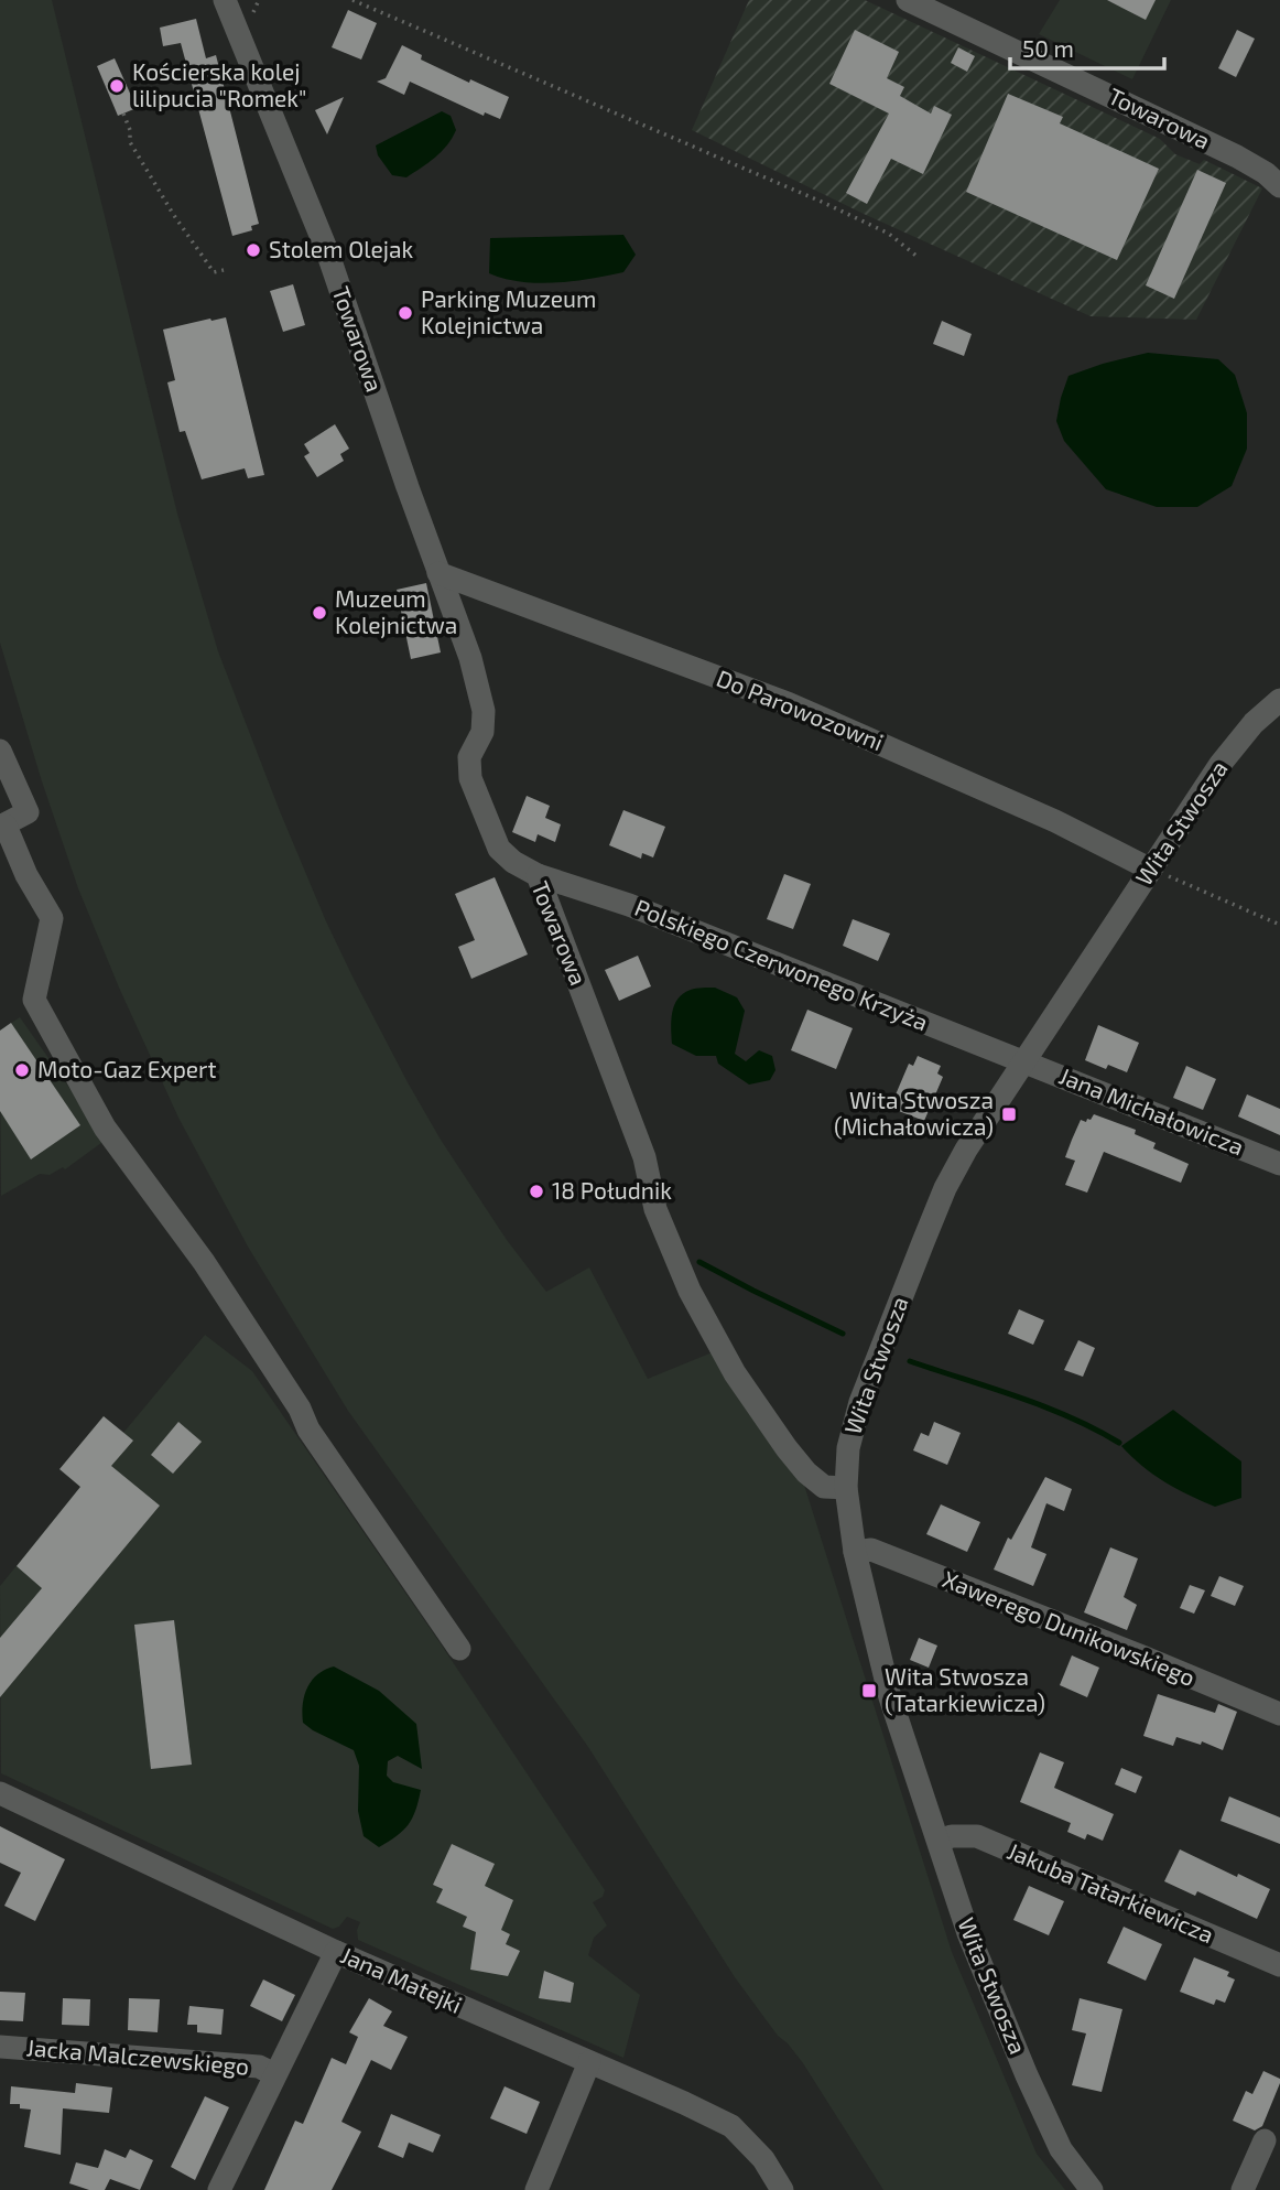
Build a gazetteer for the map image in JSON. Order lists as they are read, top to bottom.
{
  "streets": {
    "street": [
      "Towarowa",
      "Do Parowozowni",
      "Wita Stwosza",
      "Polskiego Czerwonego Krzyża",
      "Jana Michałowicza",
      "Xawerego Dunikowskiego",
      "Jakuba Tatarkiewicza",
      "Jana Matejki",
      "Jacka Malczewskiego"
    ]
  },
  "crossings": [
    ["Towarowa", "Do Parowozowni"],
    ["Towarowa", "Wita Stwosza"],
    ["Towarowa", "Polskiego Czerwonego Krzyża"],
    ["Do Parowozowni", "Wita Stwosza"],
    ["Wita Stwosza", "Polskiego Czerwonego Krzyża"],
    ["Wita Stwosza", "Jana Michałowicza"],
    ["Wita Stwosza", "Xawerego Dunikowskiego"],
    ["Wita Stwosza", "Jakuba Tatarkiewicza"],
    ["Polskiego Czerwonego Krzyża", "Jana Michałowicza"]
  ],
  "places": {
    "other": [
      "Kościerska kolej lilipucia \"Romek\"",
      "Stolem Olejak",
      "Parking Muzeum Kolejnictwa",
      "Muzeum Kolejnictwa",
      "Moto-Gaz Expert",
      "18 Południk"
    ],
    "transit": ["Wita Stwosza (Michałowicza)", "Wita Stwosza (Tatarkiewicza)"]
  },
  "scale_bar": "50 m"
}
